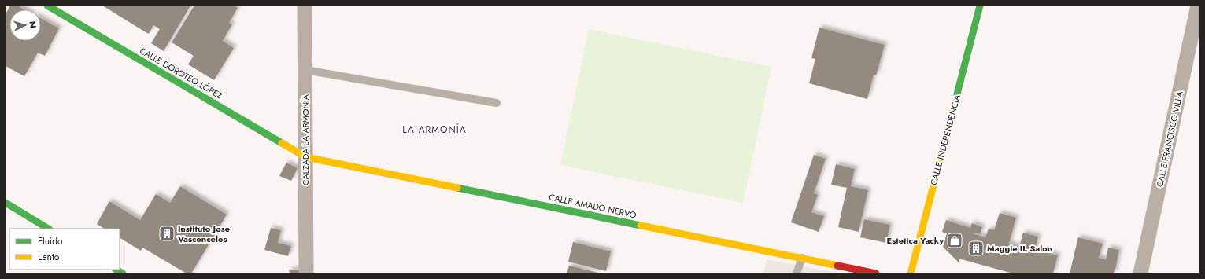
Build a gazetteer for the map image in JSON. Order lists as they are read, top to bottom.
{
  "streets": {
    "street": [
      "CALLE DOROTEO LÓPEZ",
      "CALLE FRANCISCO VILLA",
      "CALZADA LA ARMONÍA",
      "CALLE INDEPENDENCIA",
      "CALLE AMADO NERVO"
    ]
  },
  "crossings": [
    ["CALLE DOROTEO LÓPEZ", "CALZADA LA ARMONÍA"],
    ["CALLE DOROTEO LÓPEZ", "CALLE AMADO NERVO"],
    ["CALZADA LA ARMONÍA", "CALLE AMADO NERVO"]
  ],
  "districts": ["LA ARMONÍA"],
  "places": {
    "building": ["Instituto Jose Vasconcelos", "Maggie IL Salon"],
    "shop": ["Estetica Yacky"]
  },
  "legend": ["Fluido", "Lento"],
  "north": "right"
}
